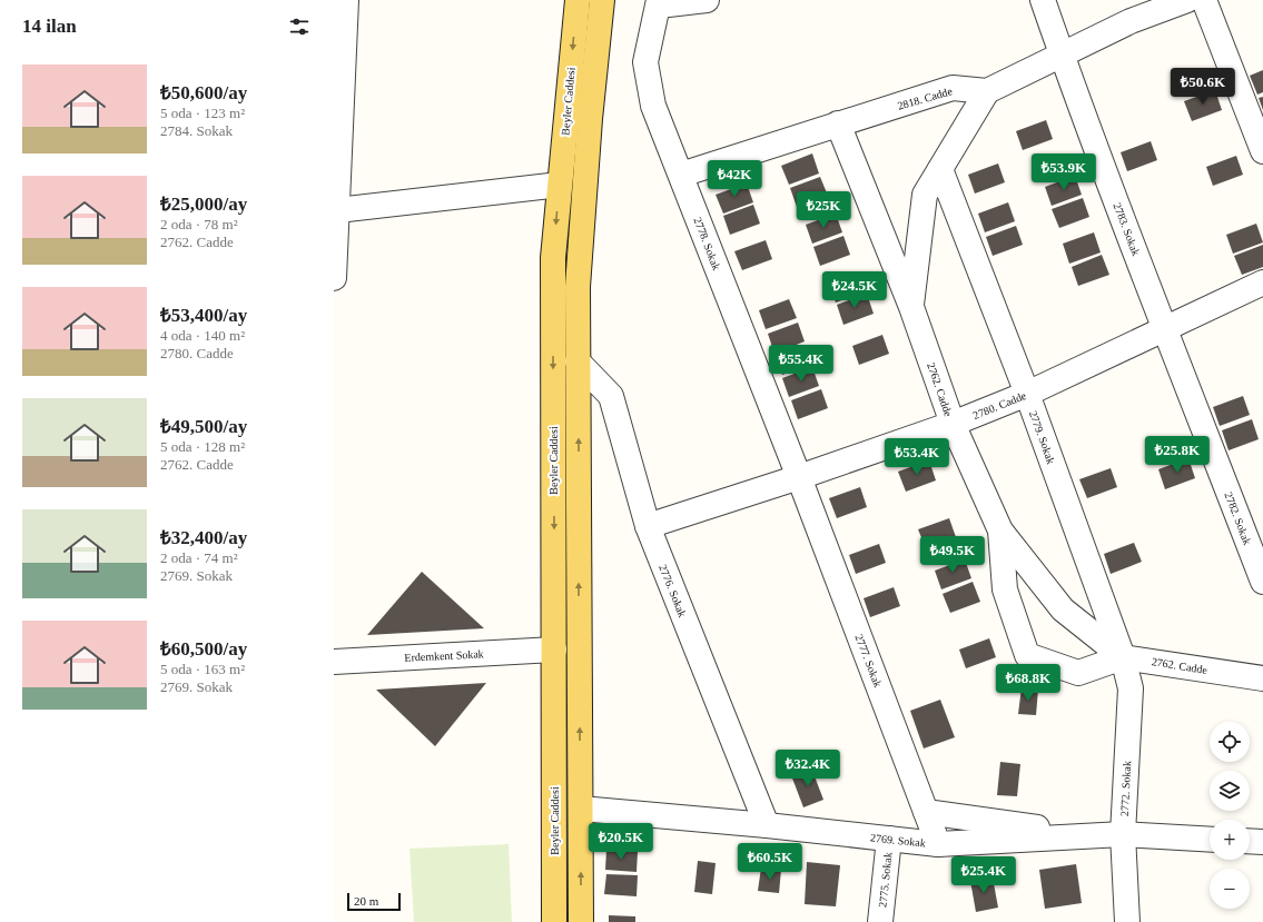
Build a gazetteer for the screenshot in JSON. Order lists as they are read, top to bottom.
{
  "streets": {
    "main road": ["Beyler Caddesi"],
    "street": [
      "2818. Cadde",
      "2783. Sokak",
      "2778. Sokak",
      "2762. Cadde",
      "2780. Cadde",
      "2779. Sokak",
      "2782. Sokak",
      "2776. Sokak",
      "Erdemkent Sokak",
      "2777. Sokak",
      "2772. Sokak",
      "2769. Sokak",
      "2775. Sokak"
    ]
  },
  "crossings": [
    ["2818. Cadde", "2778. Sokak"],
    ["2818. Cadde", "2762. Cadde"],
    ["Beyler Caddesi", "Erdemkent Sokak"],
    ["2783. Sokak", "2780. Cadde"],
    ["2783. Sokak", "2782. Sokak"],
    ["2778. Sokak", "2780. Cadde"],
    ["2778. Sokak", "2777. Sokak"],
    ["2762. Cadde", "2780. Cadde"],
    ["2762. Cadde", "2779. Sokak"],
    ["2762. Cadde", "2772. Sokak"],
    ["2780. Cadde", "2779. Sokak"],
    ["2780. Cadde", "2782. Sokak"],
    ["2780. Cadde", "2776. Sokak"],
    ["2780. Cadde", "2777. Sokak"],
    ["2779. Sokak", "2772. Sokak"],
    ["2776. Sokak", "2769. Sokak"],
    ["2777. Sokak", "2769. Sokak"],
    ["2772. Sokak", "2769. Sokak"],
    ["2769. Sokak", "2775. Sokak"]
  ],
  "scale_bar": "20 m",
  "page": {
    "heading": "14 ilan",
    "list": [
      {
        "name": "₺50,600/ay",
        "note": "5 oda · 123 m² · 2784. Sokak"
      },
      {
        "name": "₺25,000/ay",
        "note": "2 oda · 78 m² · 2762. Cadde"
      },
      {
        "name": "₺53,400/ay",
        "note": "4 oda · 140 m² · 2780. Cadde"
      },
      {
        "name": "₺49,500/ay",
        "note": "5 oda · 128 m² · 2762. Cadde"
      },
      {
        "name": "₺32,400/ay",
        "note": "2 oda · 74 m² · 2769. Sokak"
      },
      {
        "name": "₺60,500/ay",
        "note": "5 oda · 163 m² · 2769. Sokak"
      }
    ],
    "price": [
      "₺50.6K",
      "₺53.9K",
      "₺42K",
      "₺25K",
      "₺24.5K",
      "₺55.4K",
      "₺25.8K",
      "₺53.4K",
      "₺49.5K",
      "₺68.8K",
      "₺32.4K",
      "₺20.5K",
      "₺60.5K",
      "₺25.4K"
    ],
    "map_buttons": ["+", "−"],
    "scale": "20 m"
  }
}
